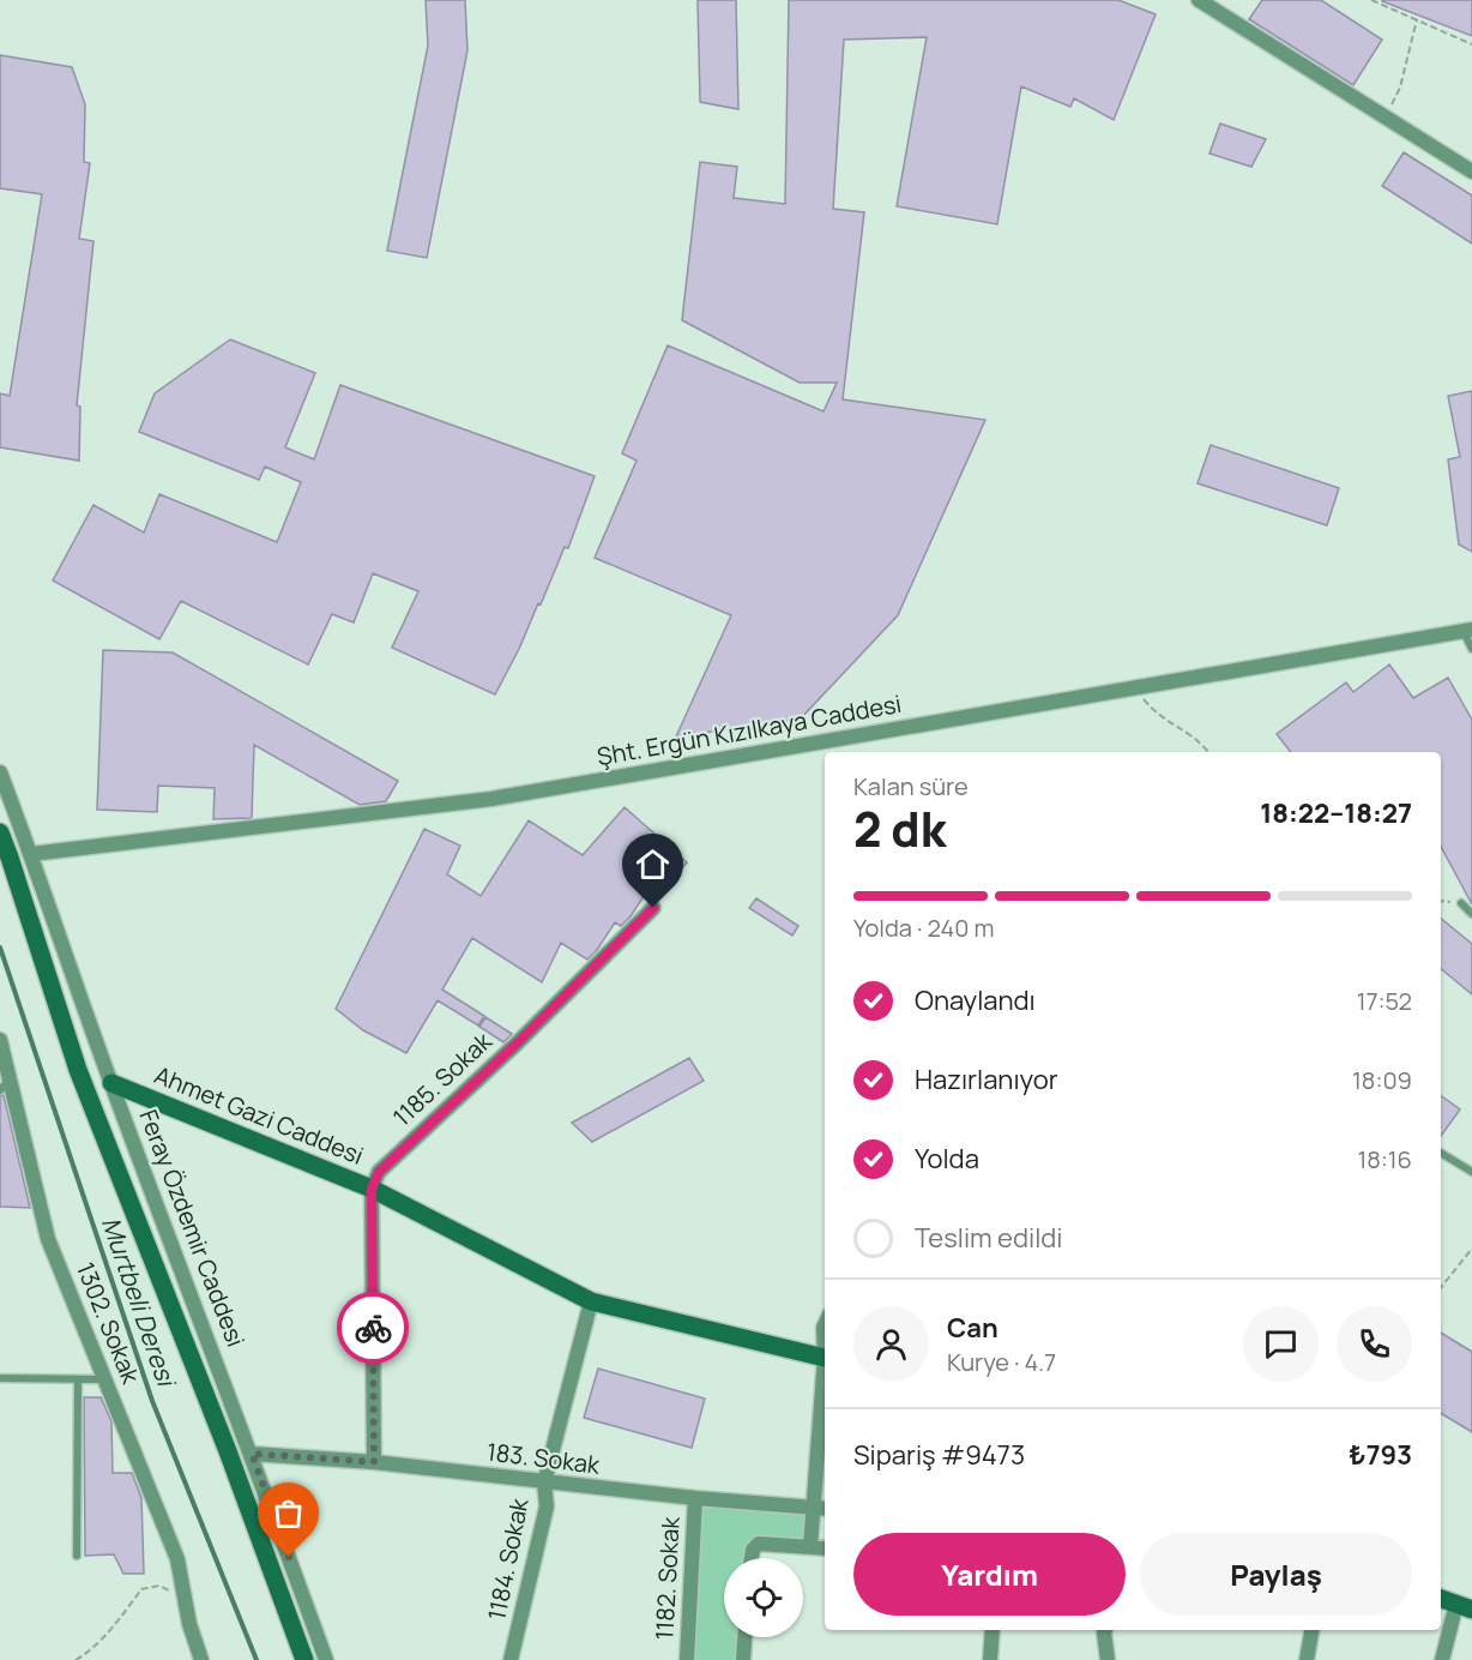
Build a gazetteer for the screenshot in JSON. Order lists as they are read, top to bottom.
{
  "streets": {
    "street": [
      "Şht. Ergün Kızılkaya Caddesi",
      "1185. Sokak",
      "Ahmet Gazi Caddesi",
      "Feray Özdemir Caddesi",
      "1302. Sokak",
      "183. Sokak",
      "1184. Sokak",
      "1182. Sokak"
    ]
  },
  "crossings": [
    ["Şht. Ergün Kızılkaya Caddesi", "Feray Özdemir Caddesi"],
    ["1185. Sokak", "Ahmet Gazi Caddesi"],
    ["Ahmet Gazi Caddesi", "Feray Özdemir Caddesi"],
    ["Ahmet Gazi Caddesi", "1184. Sokak"],
    ["Feray Özdemir Caddesi", "183. Sokak"],
    ["183. Sokak", "1184. Sokak"],
    ["183. Sokak", "1182. Sokak"]
  ],
  "water": ["Murtbeli Deresi"],
  "page": {
    "heading": ["2 dk", "Kalan süre", "18:22–18:27"],
    "panel": [
      "Can",
      "Kurye · 4.7",
      "Sipariş #9473",
      "₺793"
    ],
    "bar": "Yolda · 240 m",
    "list": [
      ["Onaylandı", "17:52"],
      ["Hazırlanıyor", "18:09"],
      ["Yolda", "18:16"],
      "Teslim edildi"
    ],
    "buttons": ["Yardım", "Paylaş"]
  }
}
